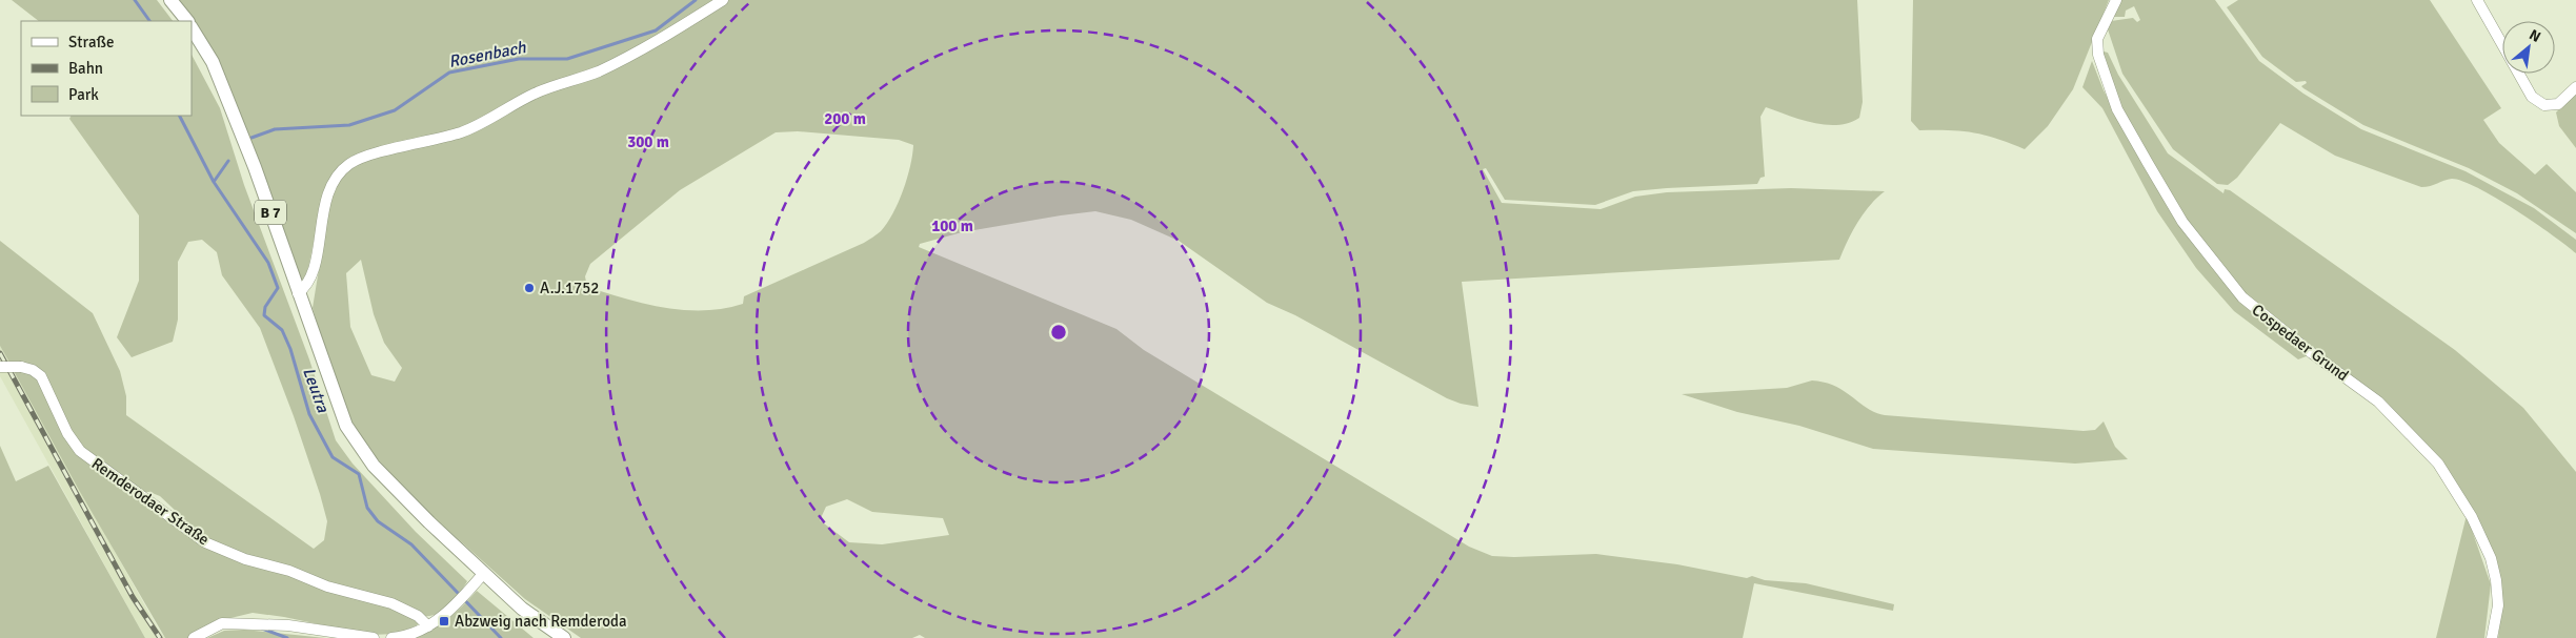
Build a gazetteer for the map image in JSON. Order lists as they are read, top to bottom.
{
  "streets": {
    "main road": ["B 7"],
    "street": ["Cospedaer Grund", "Remderodaer Straße"]
  },
  "water": ["Rosenbach", "Leutra"],
  "places": {
    "other": ["A.J.1752"],
    "transit": ["Abzweig nach Remderoda"]
  },
  "legend": ["Straße", "Bahn", "Park"],
  "north": "top right",
  "rings": ["200 m", "300 m", "100 m"]
}
